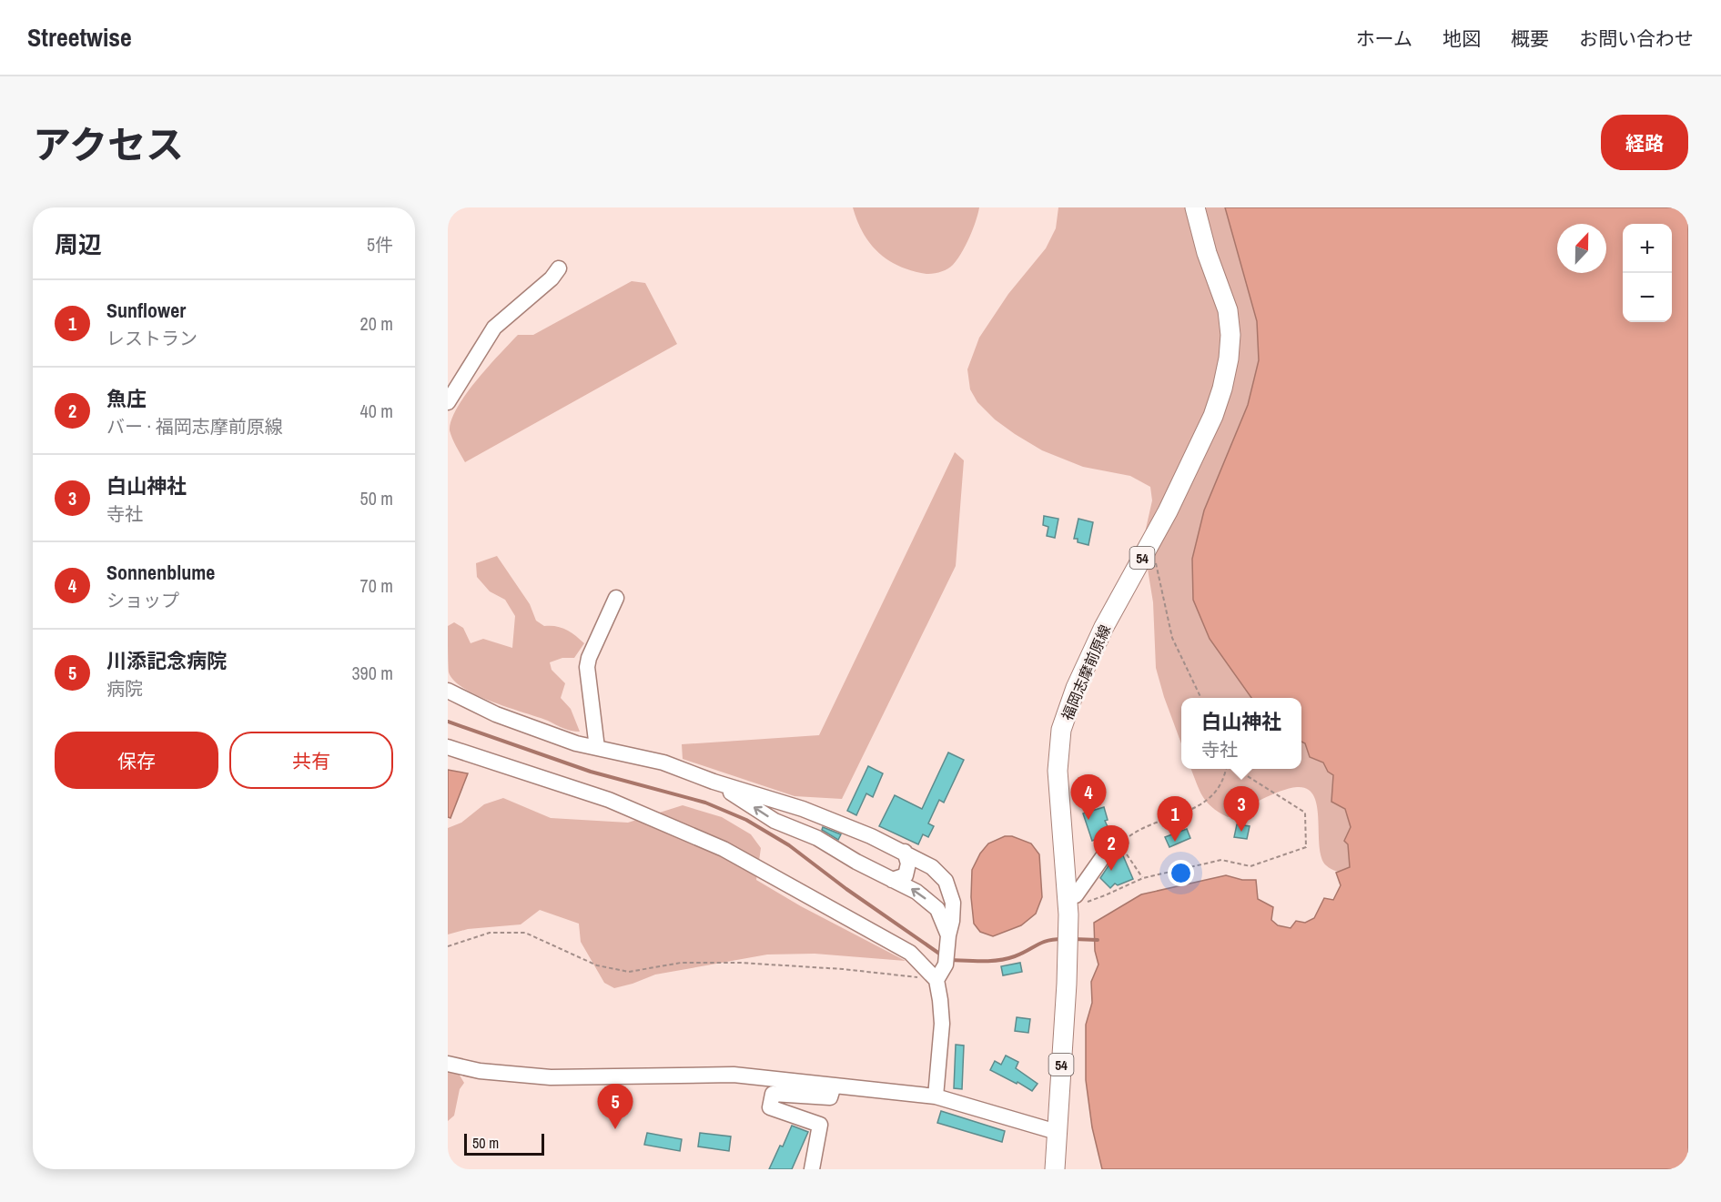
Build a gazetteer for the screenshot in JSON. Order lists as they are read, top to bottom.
{
  "streets": {
    "main road": ["54", "福岡志摩前原線"]
  },
  "scale_bar": "50 m",
  "north": "top",
  "page": {
    "header": "Streetwise",
    "nav": [
      "ホーム",
      "地図",
      "概要",
      "お問い合わせ"
    ],
    "title": "アクセス",
    "buttons": [
      "経路",
      ["保存", "共有"]
    ],
    "heading": ["周辺", "5件"],
    "map_buttons": ["+", "−"],
    "list": [
      {
        "mark": "1",
        "name": "Sunflower",
        "note": "レストラン",
        "value": "20 m"
      },
      {
        "mark": "2",
        "name": "魚庄",
        "note": "バー · 福岡志摩前原線",
        "value": "40 m"
      },
      {
        "mark": "3",
        "name": "白山神社",
        "note": "寺社",
        "value": "50 m"
      },
      {
        "mark": "4",
        "name": "Sonnenblume",
        "note": "ショップ",
        "value": "70 m"
      },
      {
        "mark": "5",
        "name": "川添記念病院",
        "note": "病院",
        "value": "390 m"
      }
    ],
    "popup": ["白山神社", "寺社"],
    "pins": [
      "4",
      "3",
      "1",
      "2",
      "5"
    ],
    "scale": "50 m"
  }
}
